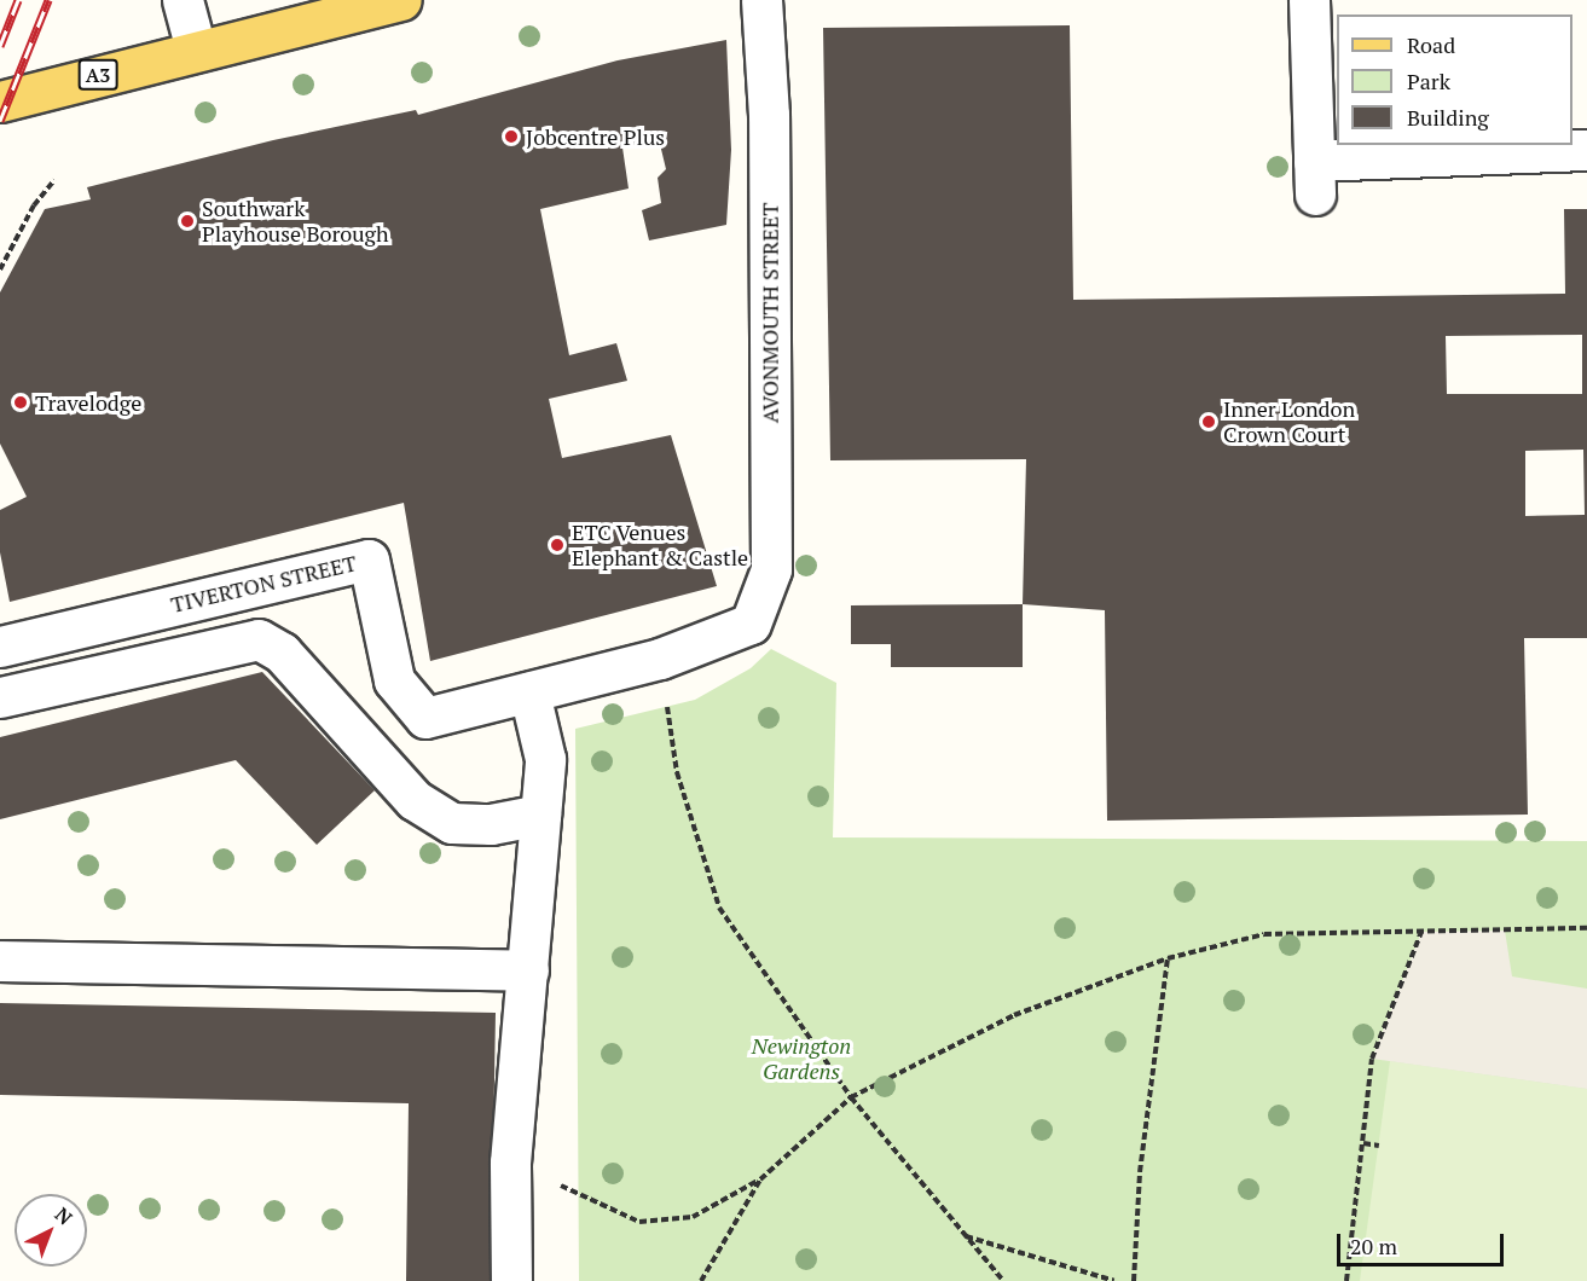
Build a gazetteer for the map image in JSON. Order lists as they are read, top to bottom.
{
  "streets": {
    "main road": ["A3"],
    "street": ["AVONMOUTH STREET", "TIVERTON STREET"]
  },
  "crossings": [
    ["AVONMOUTH STREET", "TIVERTON STREET"]
  ],
  "parks": ["Newington Gardens"],
  "places": [
    "Jobcentre Plus",
    "Southwark Playhouse Borough",
    "Travelodge",
    "Inner London Crown Court",
    "ETC Venues Elephant & Castle"
  ],
  "legend": ["Road", "Park", "Building"],
  "scale_bar": "20 m",
  "north": "top right"
}
